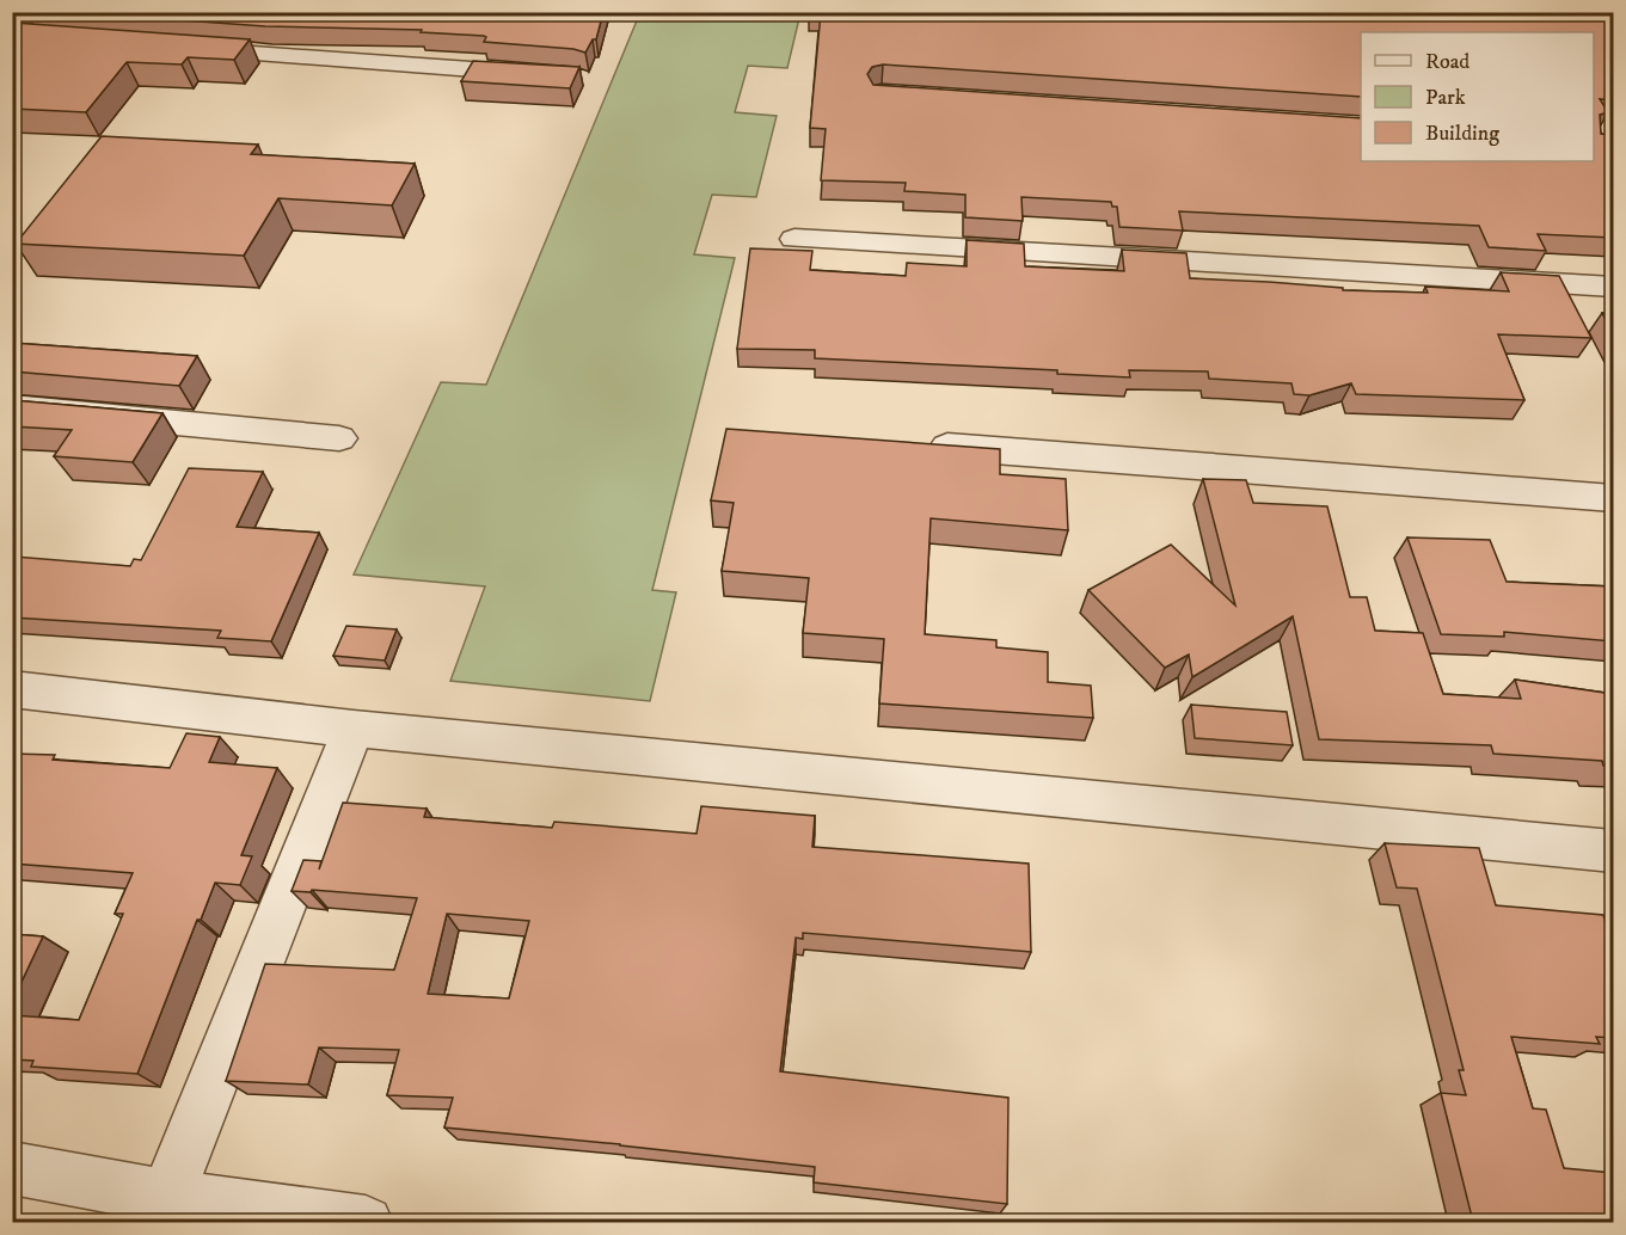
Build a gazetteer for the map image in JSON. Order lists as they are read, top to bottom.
{
  "legend": ["Road", "Park", "Building"]
}
